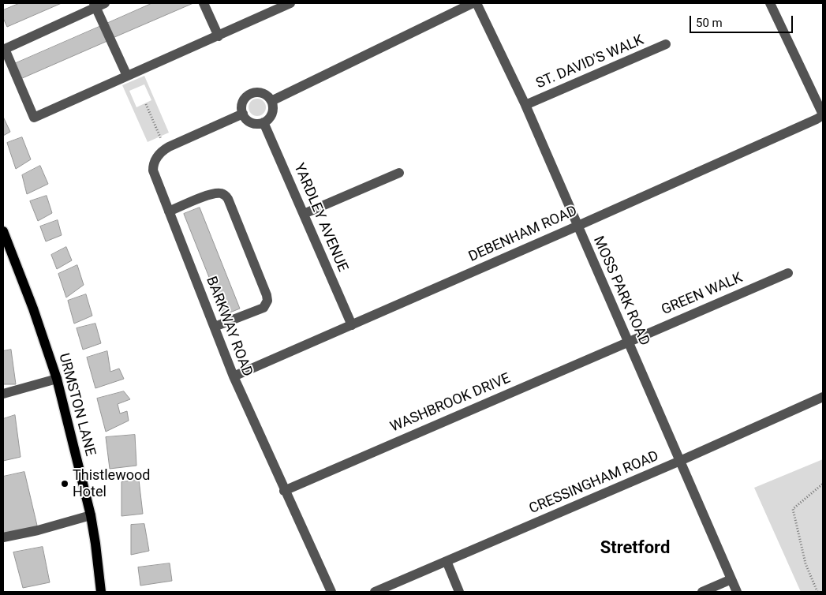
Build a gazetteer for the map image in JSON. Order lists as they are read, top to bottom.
{
  "streets": {
    "main road": ["URMSTON LANE"],
    "street": [
      "ST. DAVID'S WALK",
      "YARDLEY AVENUE",
      "DEBENHAM ROAD",
      "MOSS PARK ROAD",
      "GREEN WALK",
      "BARKWAY ROAD",
      "WASHBROOK DRIVE",
      "CRESSINGHAM ROAD"
    ]
  },
  "crossings": [
    ["ST. DAVID'S WALK", "MOSS PARK ROAD"],
    ["YARDLEY AVENUE", "DEBENHAM ROAD"],
    ["YARDLEY AVENUE", "BARKWAY ROAD"],
    ["DEBENHAM ROAD", "MOSS PARK ROAD"],
    ["DEBENHAM ROAD", "BARKWAY ROAD"],
    ["MOSS PARK ROAD", "GREEN WALK"],
    ["MOSS PARK ROAD", "WASHBROOK DRIVE"],
    ["MOSS PARK ROAD", "CRESSINGHAM ROAD"],
    ["GREEN WALK", "WASHBROOK DRIVE"],
    ["BARKWAY ROAD", "WASHBROOK DRIVE"]
  ],
  "districts": ["Stretford"],
  "places": ["Thistlewood Hotel"],
  "scale_bar": "50 m"
}
